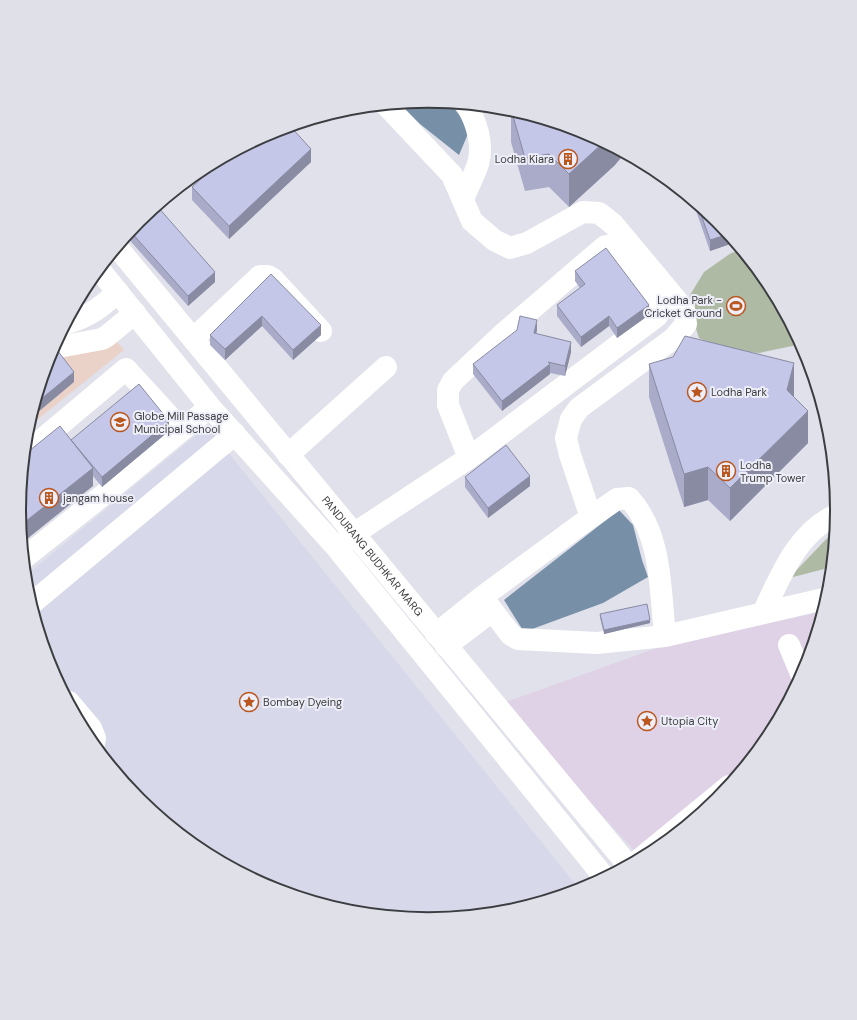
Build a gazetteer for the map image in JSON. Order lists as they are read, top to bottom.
{
  "streets": {
    "street": ["PANDURANG BUDHKAR MARG"]
  },
  "places": {
    "building": ["Lodha Kiara", "Lodha Trump Tower", "jangam house"],
    "sports": ["Lodha Park - Cricket Ground"],
    "place": ["Lodha Park", "Bombay Dyeing", "Utopia City"],
    "school or university": ["Globe Mill Passage Municipal School"]
  }
}
